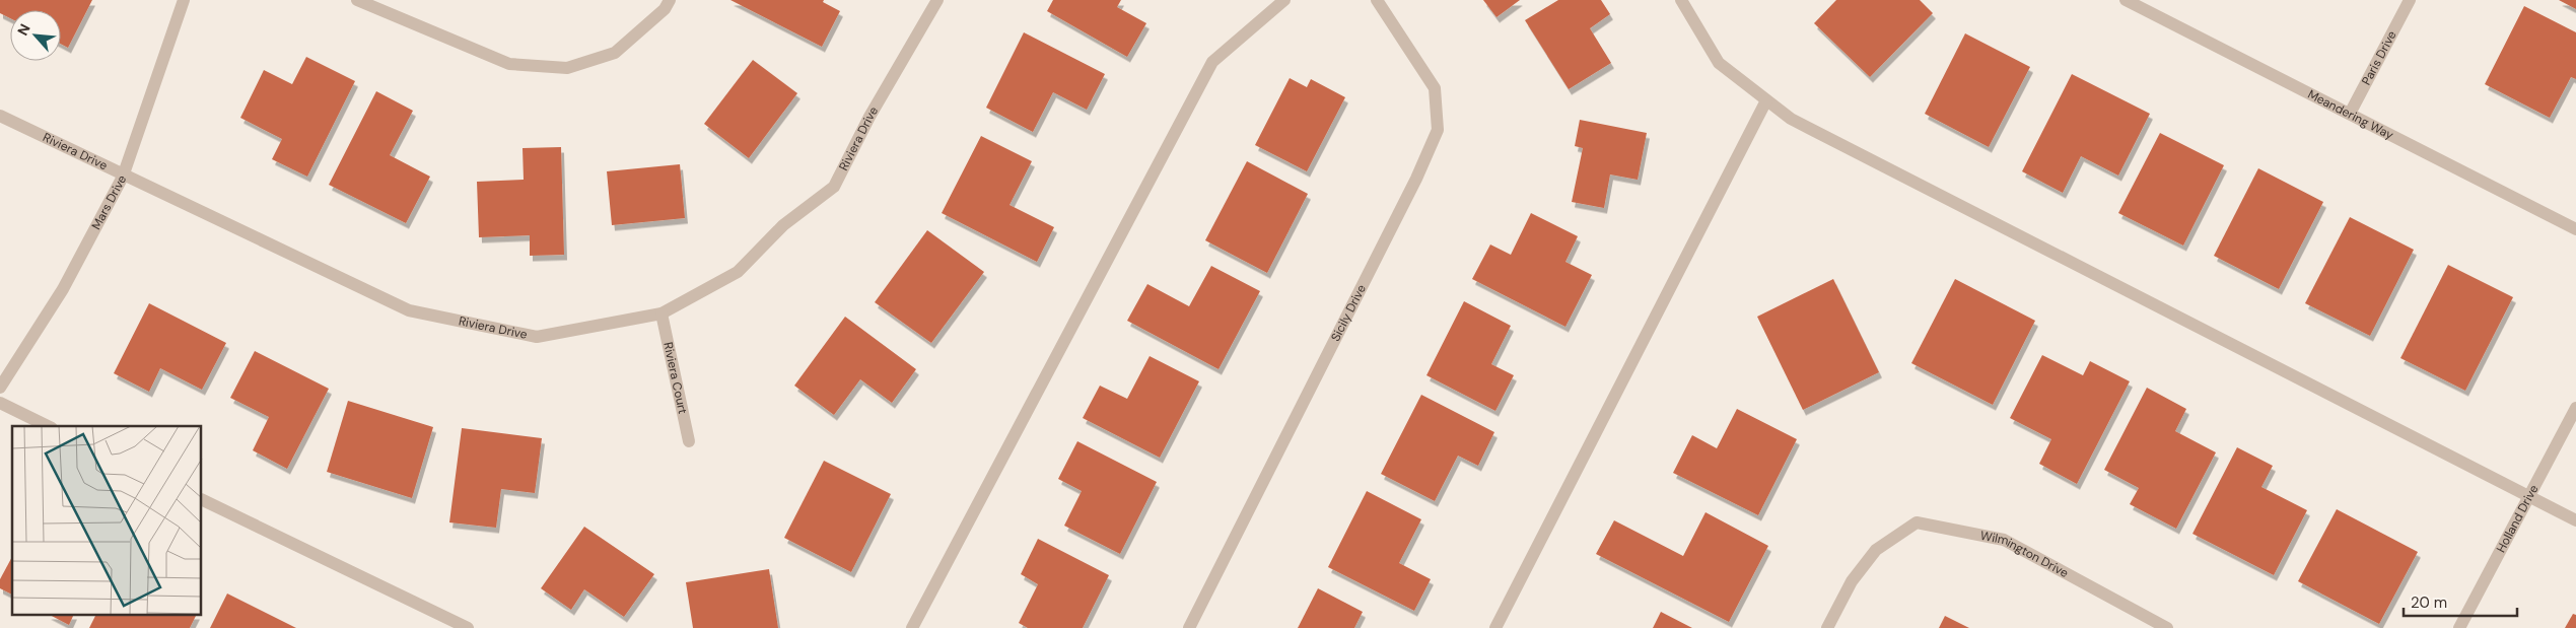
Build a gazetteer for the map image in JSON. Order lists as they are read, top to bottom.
{
  "streets": {
    "street": [
      "Paris Drive",
      "Meandering Way",
      "Riviera Drive",
      "Mars Drive",
      "Sicily Drive",
      "Riviera Court",
      "Holland Drive",
      "Wilmington Drive"
    ]
  },
  "crossings": [
    ["Paris Drive", "Meandering Way"],
    ["Riviera Drive", "Mars Drive"],
    ["Riviera Drive", "Riviera Court"]
  ],
  "scale_bar": "20 m",
  "north": "top left"
}
